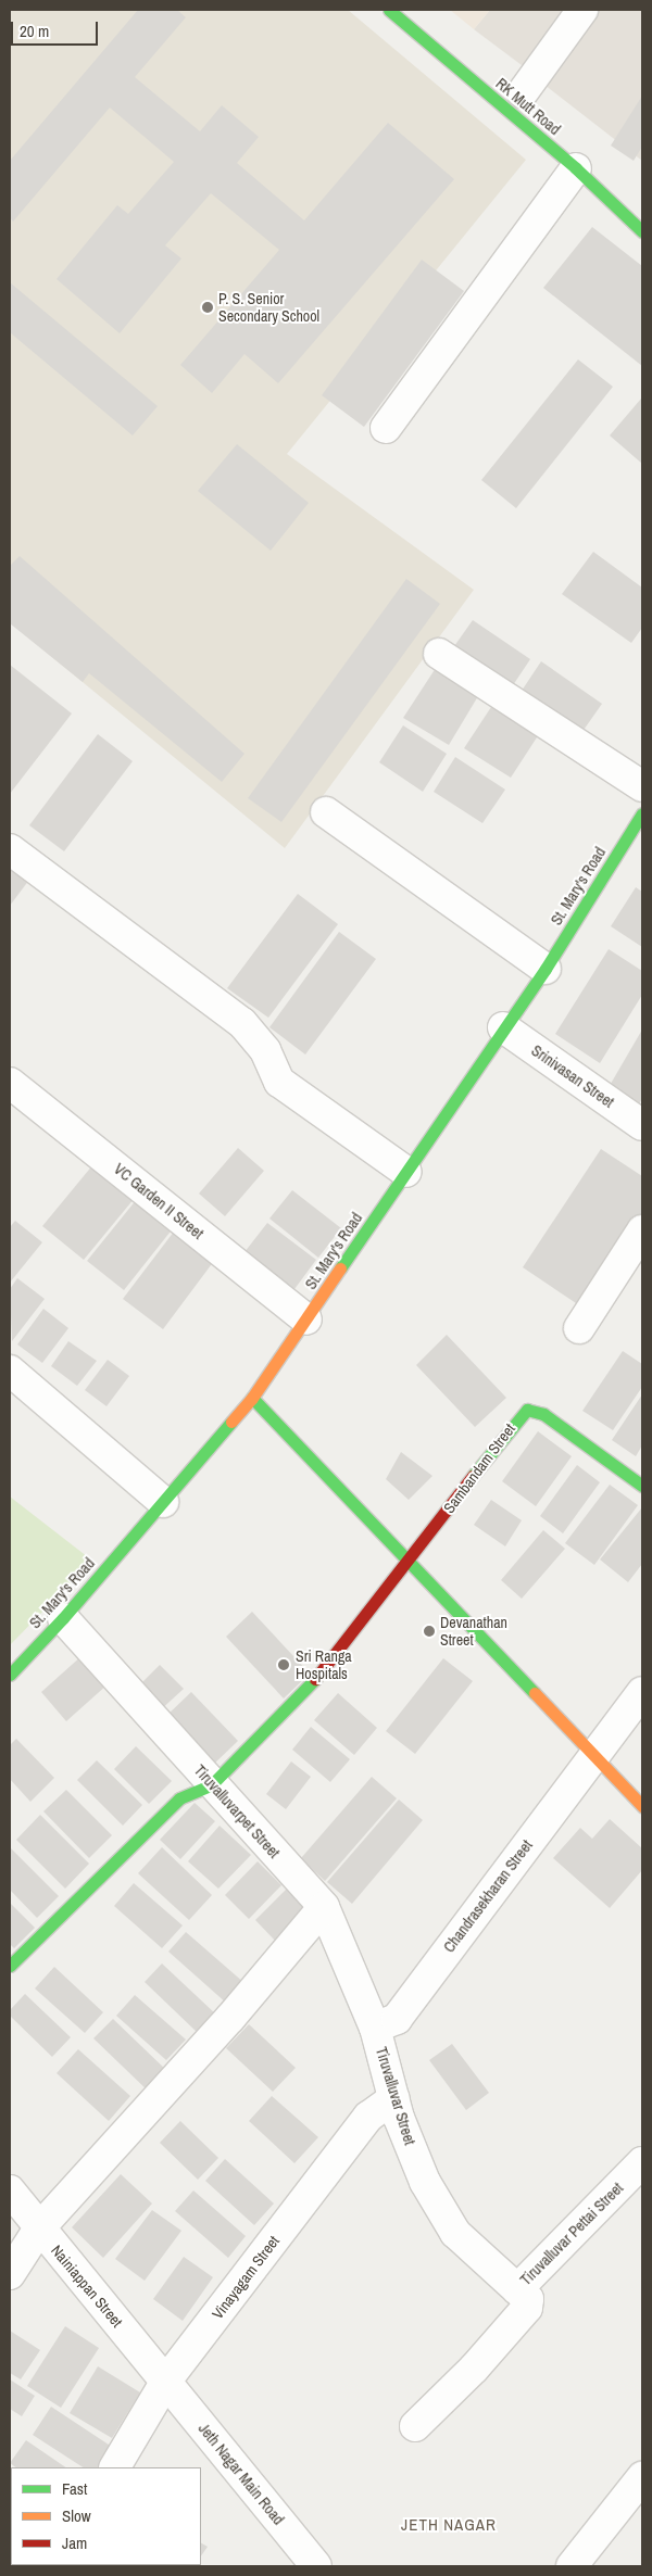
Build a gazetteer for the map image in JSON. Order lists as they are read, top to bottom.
{
  "streets": {
    "main road": ["RK Mutt Road", "St. Mary's Road", "Sambandam Street"],
    "street": [
      "Srinivasan Street",
      "VC Garden II Street",
      "Tiruvalluvarpet Street",
      "Chandrasekharan Street",
      "Tiruvalluvar Street",
      "Tiruvalluvar Pettai Street",
      "Vinayagam Street",
      "Nainiappan Street",
      "Jeth Nagar Main Road"
    ]
  },
  "crossings": [
    ["St. Mary's Road", "Srinivasan Street"],
    ["St. Mary's Road", "VC Garden II Street"],
    ["St. Mary's Road", "Tiruvalluvarpet Street"],
    ["Tiruvalluvarpet Street", "Chandrasekharan Street"],
    ["Tiruvalluvarpet Street", "Tiruvalluvar Street"],
    ["Chandrasekharan Street", "Tiruvalluvar Street"],
    ["Tiruvalluvar Street", "Tiruvalluvar Pettai Street"],
    ["Tiruvalluvar Street", "Vinayagam Street"],
    ["Vinayagam Street", "Nainiappan Street"],
    ["Vinayagam Street", "Jeth Nagar Main Road"],
    ["Nainiappan Street", "Jeth Nagar Main Road"]
  ],
  "districts": ["JETH NAGAR"],
  "places": ["P. S. Senior Secondary School", "Devanathan Street", "Sri Ranga Hospitals"],
  "legend": ["Fast", "Slow", "Jam"],
  "scale_bar": "20 m"
}
